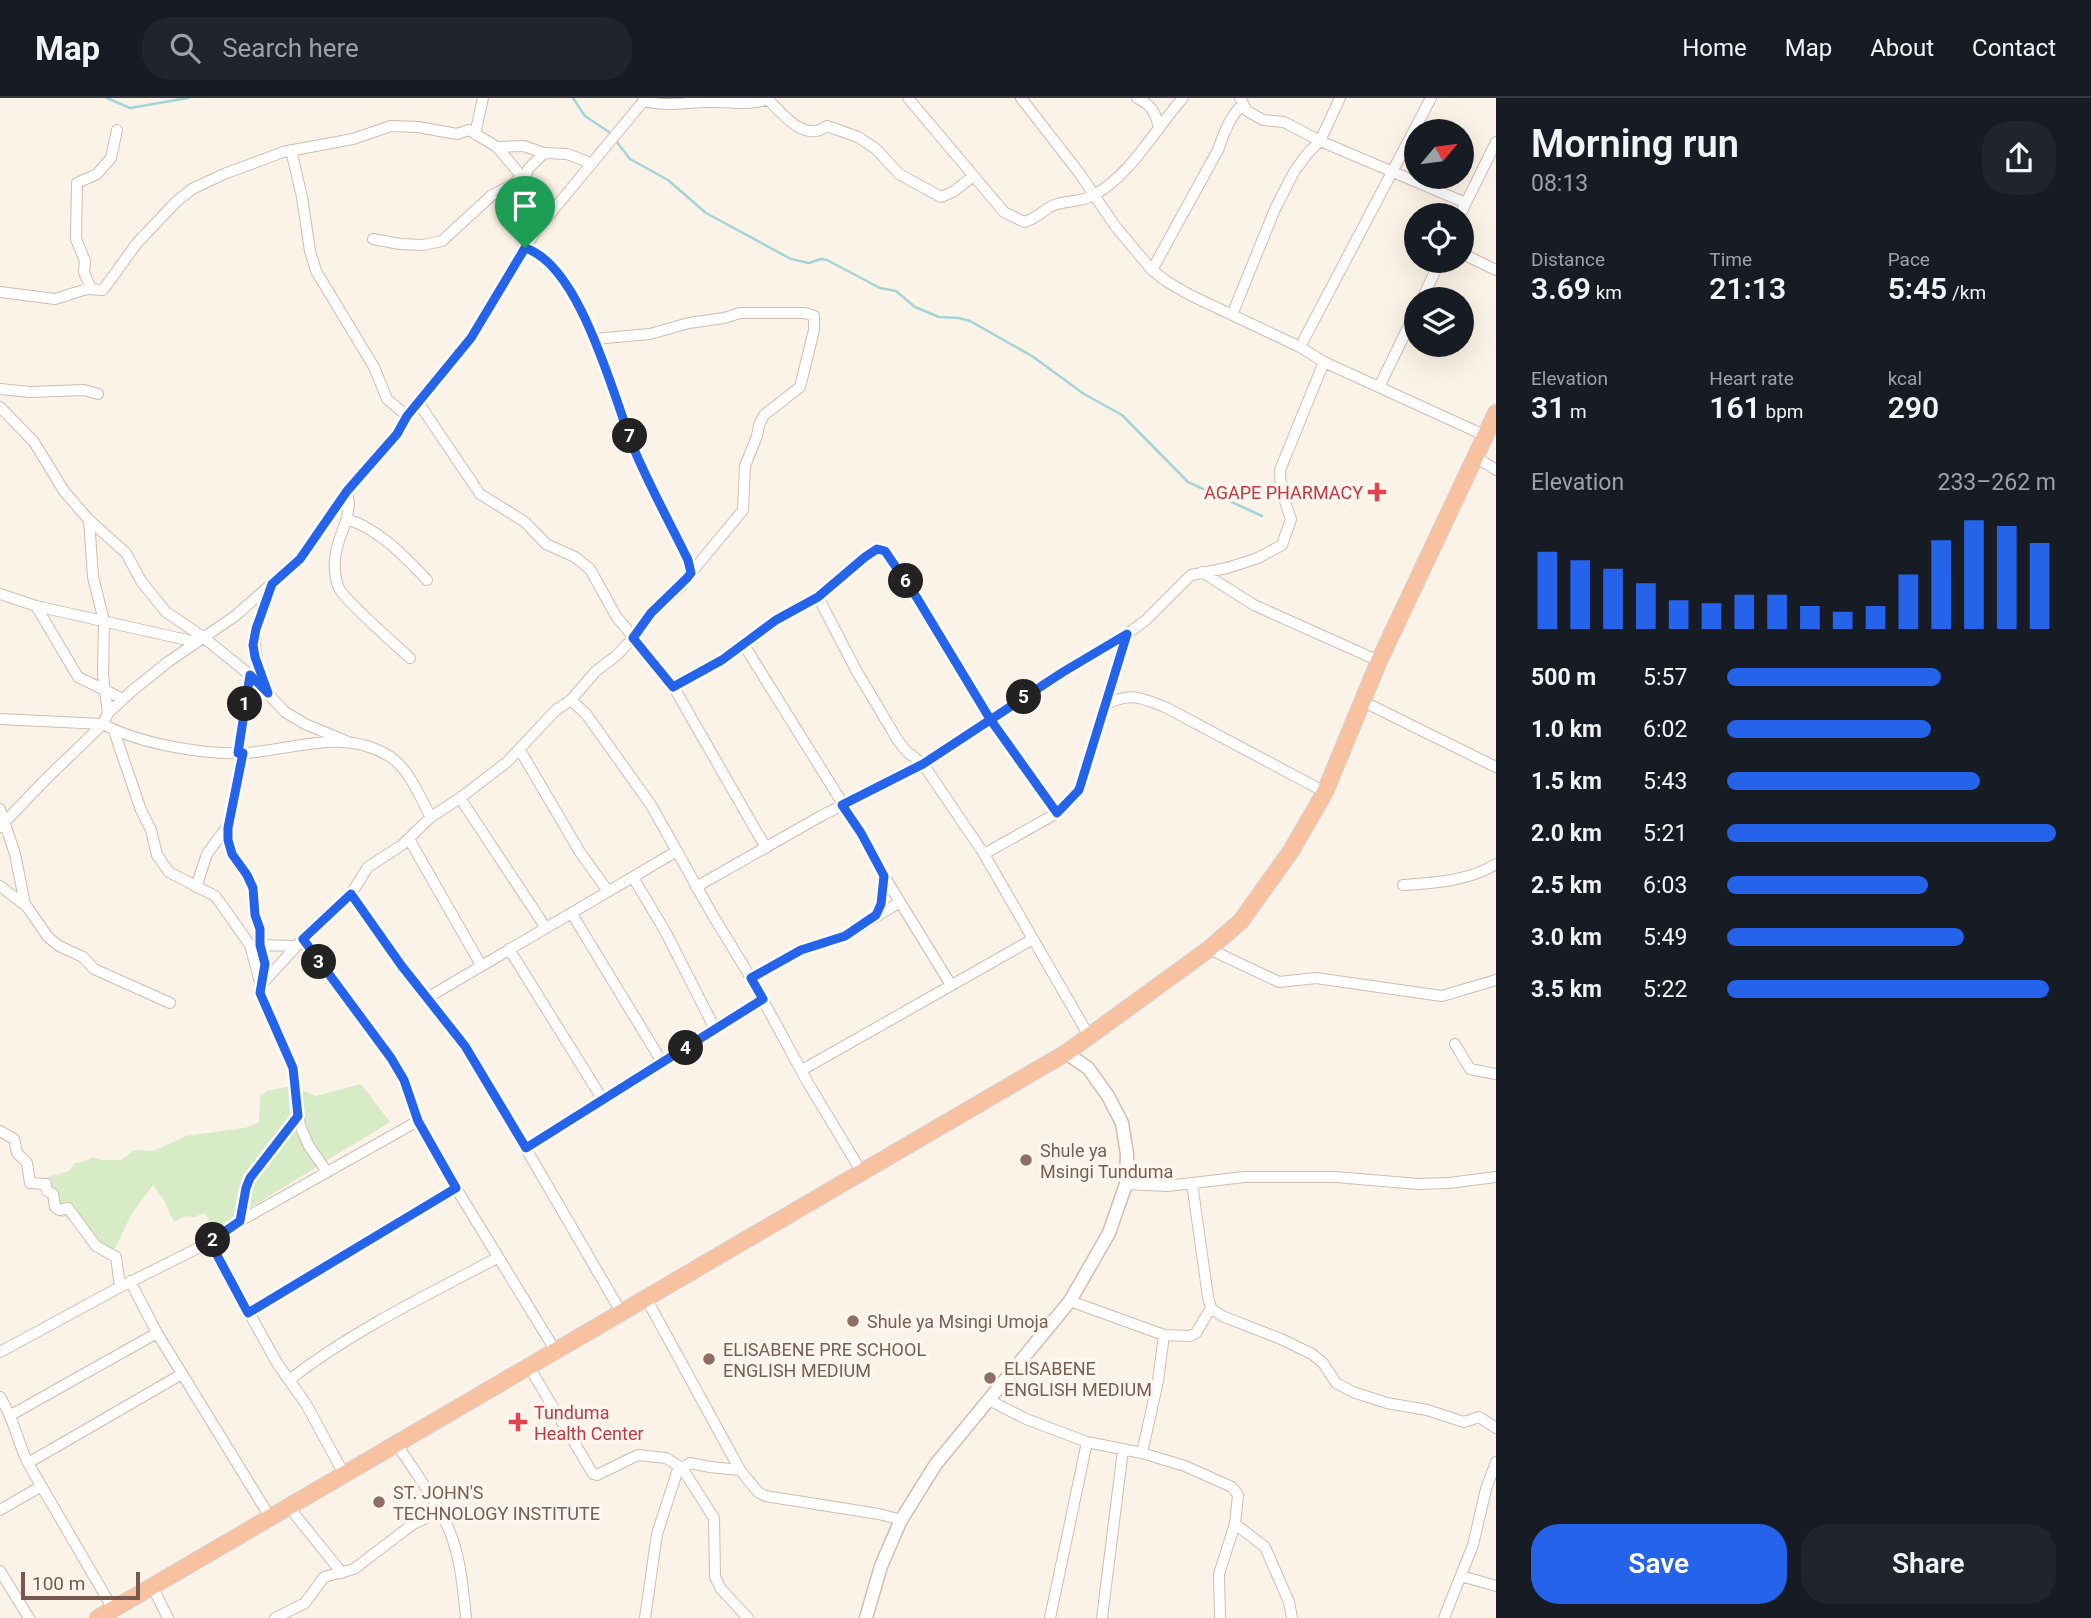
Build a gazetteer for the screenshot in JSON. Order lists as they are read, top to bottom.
{
  "places": {
    "health": ["AGAPE PHARMACY", "Tunduma Health Center"],
    "other": [
      "Shule ya Msingi Tunduma",
      "Shule ya Msingi Umoja",
      "ELISABENE PRE SCHOOL ENGLISH MEDIUM",
      "ELISABENE ENGLISH MEDIUM",
      "ST. JOHN'S TECHNOLOGY INSTITUTE"
    ]
  },
  "scale_bar": "100 m",
  "north": "top right",
  "page": {
    "header": "Map",
    "search": "Search here",
    "nav": [
      "Home",
      "Map",
      "About",
      "Contact"
    ],
    "heading": ["Morning run", "08:13"],
    "stats": [
      ["Distance", "3.69 km"],
      ["Time", "21:13"],
      ["Pace", "5:45 /km"],
      ["Elevation", "31 m"],
      ["Heart rate", "161 bpm"],
      ["kcal", "290"]
    ],
    "pins": [
      "7",
      "6",
      "5",
      "1",
      "3",
      "4",
      "2"
    ],
    "chart": ["Elevation", "233–262 m"],
    "list": [
      {
        "name": "500 m",
        "note": "5:57"
      },
      {
        "name": "1.0 km",
        "note": "6:02"
      },
      {
        "name": "1.5 km",
        "note": "5:43"
      },
      {
        "name": "2.0 km",
        "note": "5:21"
      },
      {
        "name": "2.5 km",
        "note": "6:03"
      },
      {
        "name": "3.0 km",
        "note": "5:49"
      },
      {
        "name": "3.5 km",
        "note": "5:22"
      }
    ],
    "buttons": ["Save", "Share"],
    "scale": "100 m"
  }
}
